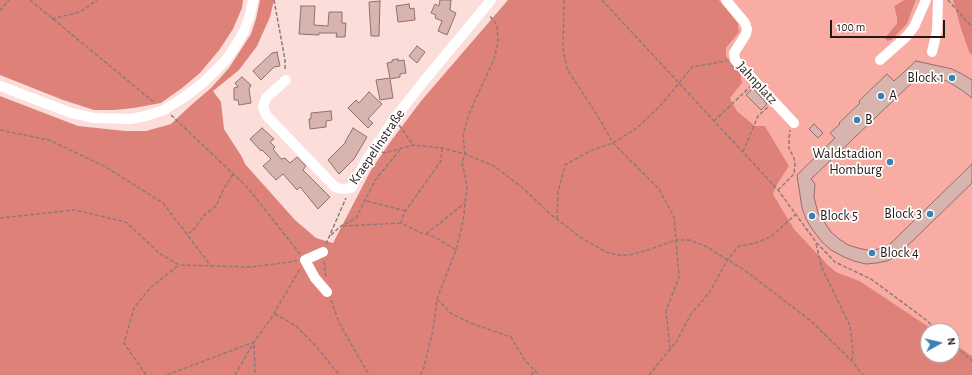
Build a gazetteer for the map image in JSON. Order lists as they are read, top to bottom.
{
  "streets": {
    "street": ["Jahnplatz", "Kraepelinstraße"]
  },
  "places": [
    "Block 1",
    "A",
    "B",
    "Waldstadion Homburg",
    "Block 3",
    "Block 5",
    "Block 4"
  ],
  "scale_bar": "100 m",
  "north": "right"
}
